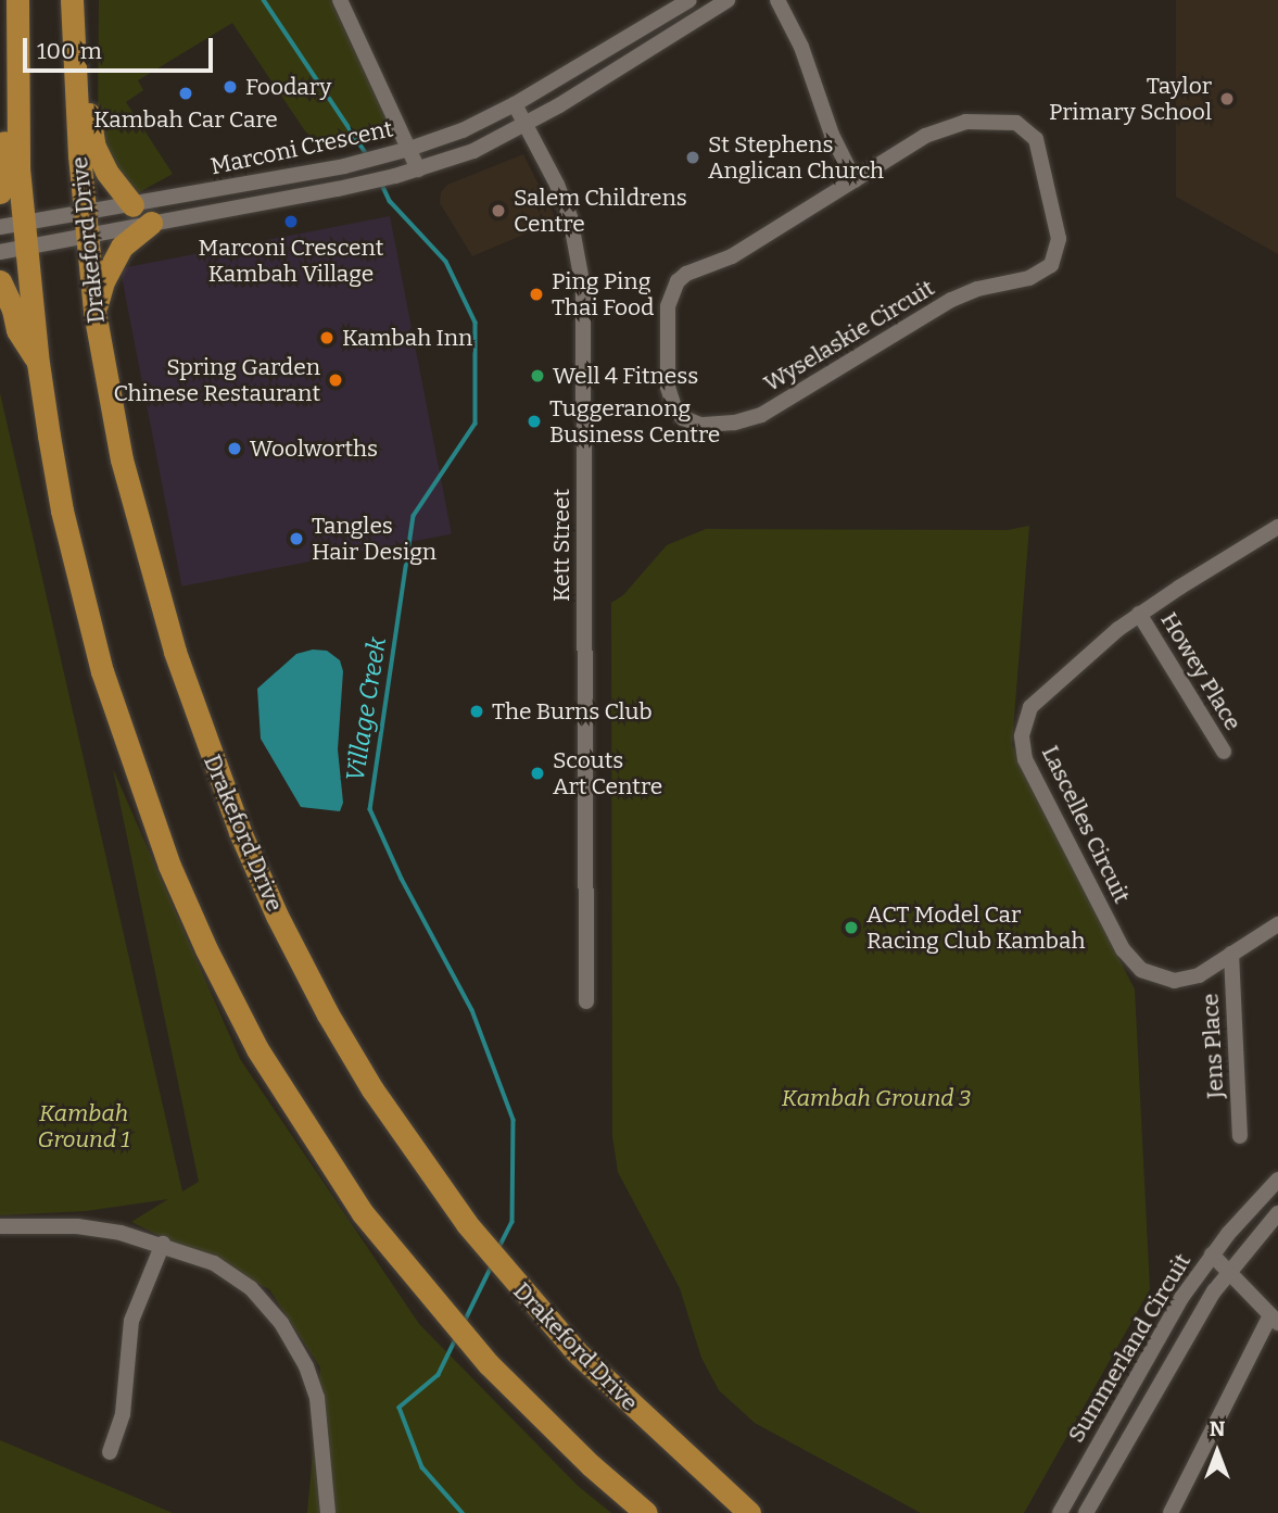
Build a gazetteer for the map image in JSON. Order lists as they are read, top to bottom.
{
  "streets": {
    "highway": ["Drakeford Drive"],
    "street": [
      "Marconi Crescent",
      "Wyselaskie Circuit",
      "Kett Street",
      "Howey Place",
      "Lascelles Circuit",
      "Jens Place",
      "Summerland Circuit"
    ]
  },
  "crossings": [
    ["Marconi Crescent", "Drakeford Drive"],
    ["Marconi Crescent", "Kett Street"],
    ["Howey Place", "Lascelles Circuit"],
    ["Lascelles Circuit", "Jens Place"]
  ],
  "water": ["Village Creek"],
  "parks": ["Kambah Ground 3", "Kambah Ground 1"],
  "places": [
    "Foodary",
    "Kambah Car Care",
    "Taylor Primary School",
    "St Stephens Anglican Church",
    "Salem Childrens Centre",
    "Marconi Crescent Kambah Village",
    "Ping Ping Thai Food",
    "Kambah Inn",
    "Well 4 Fitness",
    "Spring Garden Chinese Restaurant",
    "Tuggeranong Business Centre",
    "Woolworths",
    "Tangles Hair Design",
    "The Burns Club",
    "Scouts Art Centre",
    "ACT Model Car Racing Club Kambah"
  ],
  "scale_bar": "100 m",
  "north": "top"
}
